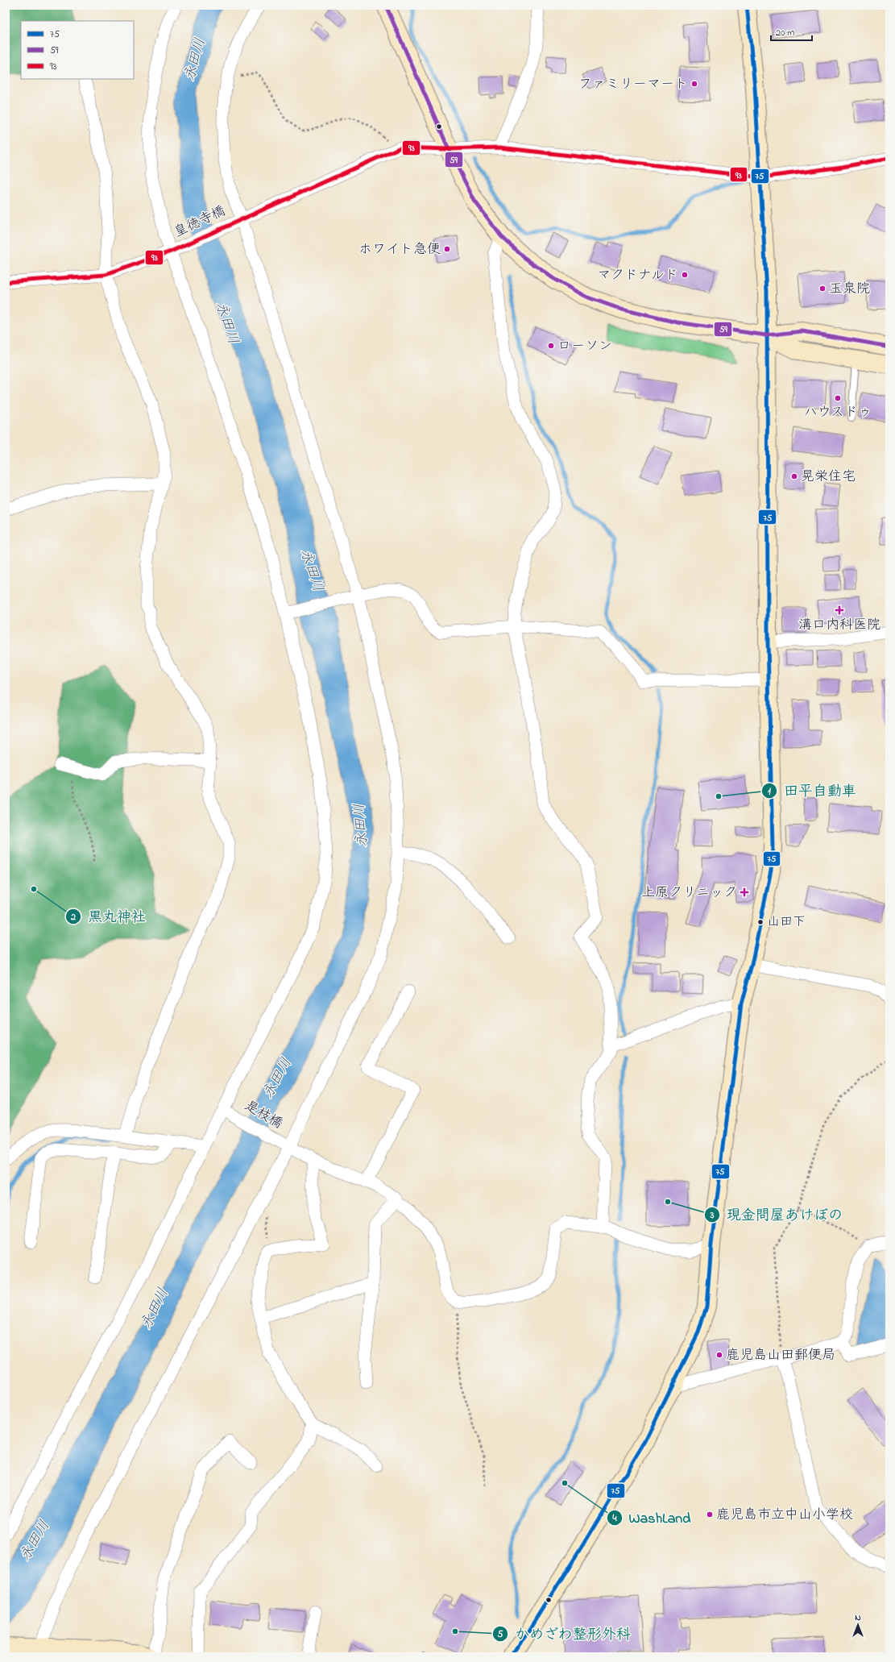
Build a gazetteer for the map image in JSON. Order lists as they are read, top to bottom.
{
  "streets": {
    "street": ["皇徳寺橋", "是枝橋"]
  },
  "water": ["永田川"],
  "places": {
    "other": [
      "ファミリーマート",
      "ホワイト急便",
      "マクドナルド",
      "玉泉院",
      "ローソン",
      "ハウスドゥ",
      "晃栄住宅",
      "田平自動車",
      "黒丸神社",
      "山田下",
      "現金問屋あけぼの",
      "鹿児島山田郵便局",
      "WashLand",
      "鹿児島市立中山小学校",
      "かめざわ整形外科"
    ],
    "health": ["溝口内科医院", "上原クリニック"]
  },
  "lines": ["transit line 75", "transit line 59", "transit line 93"],
  "legend": ["75", "59", "93"],
  "scale_bar": "20 m",
  "north": "top"
}
